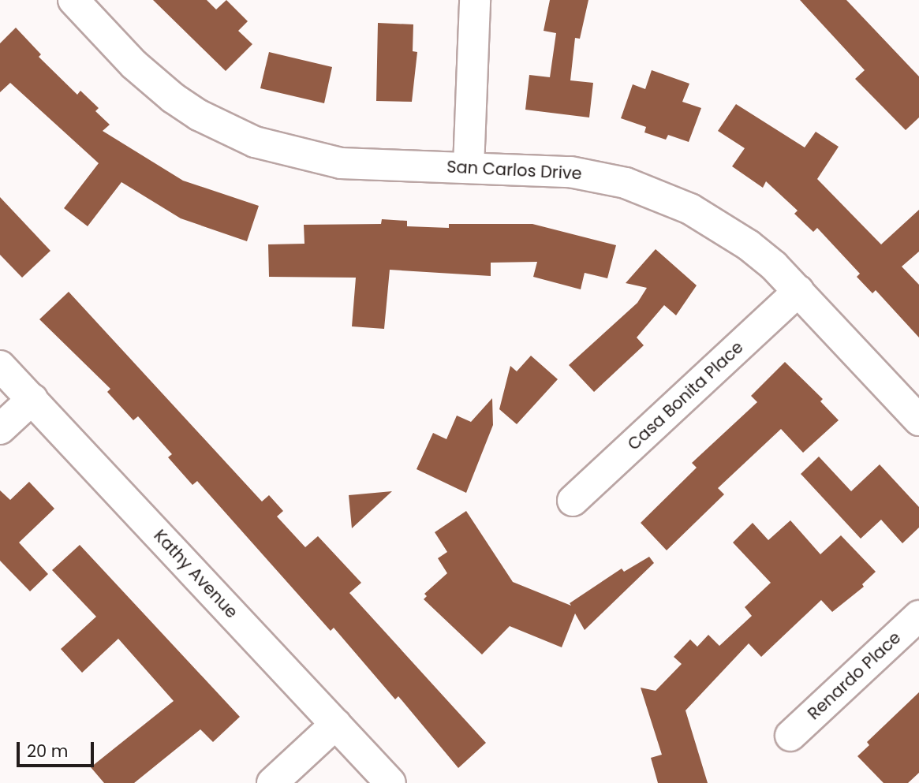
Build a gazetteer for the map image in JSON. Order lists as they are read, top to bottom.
{
  "streets": {
    "street": [
      "San Carlos Drive",
      "Casa Bonita Place",
      "Kathy Avenue",
      "Renardo Place"
    ]
  },
  "crossings": [
    ["San Carlos Drive", "Casa Bonita Place"]
  ],
  "scale_bar": "20 m"
}
